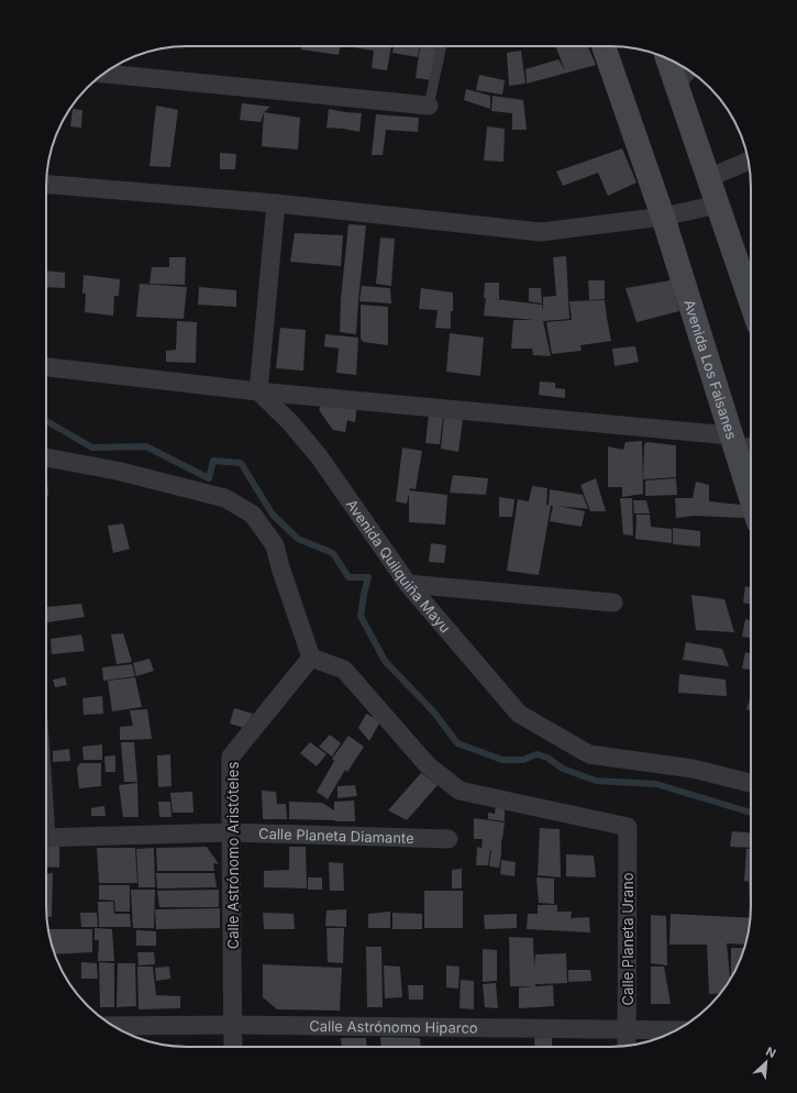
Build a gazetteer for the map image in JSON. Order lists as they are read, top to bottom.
{
  "streets": {
    "street": [
      "Avenida Los Faisanes",
      "Avenida Quilquiña Mayu",
      "Calle Planeta Diamante",
      "Calle Astrónomo Aristóteles",
      "Calle Planeta Urano",
      "Calle Astrónomo Hiparco"
    ]
  },
  "crossings": [
    ["Calle Planeta Diamante", "Calle Astrónomo Aristóteles"],
    ["Calle Astrónomo Aristóteles", "Calle Planeta Urano"],
    ["Calle Astrónomo Aristóteles", "Calle Astrónomo Hiparco"],
    ["Calle Planeta Urano", "Calle Astrónomo Hiparco"]
  ],
  "north": "top right"
}
